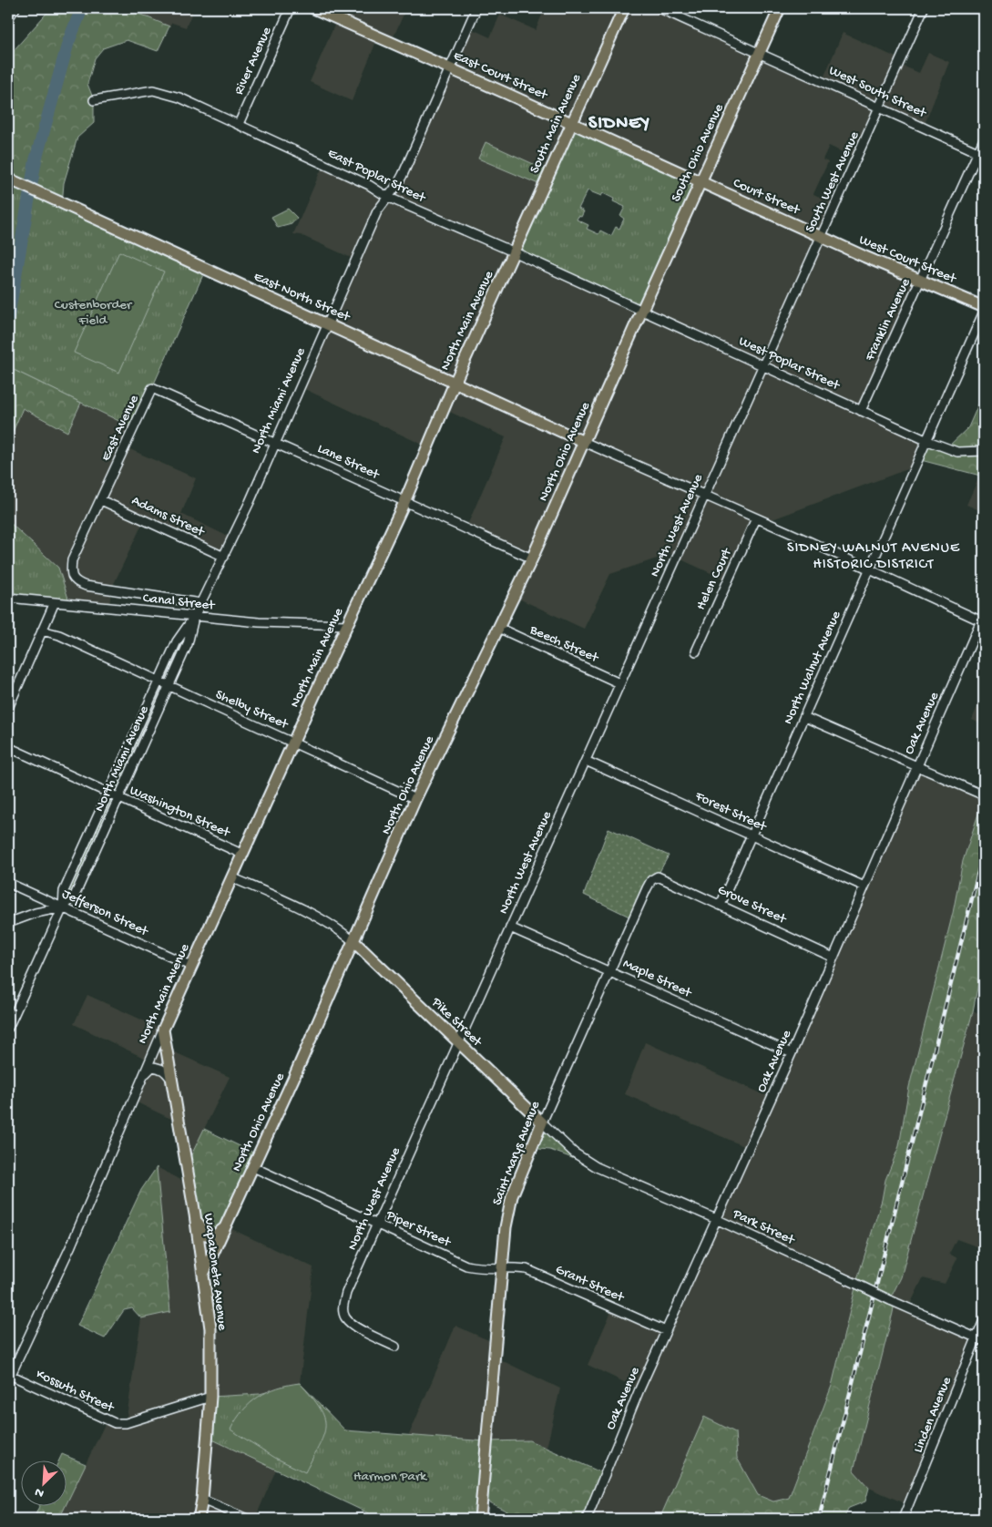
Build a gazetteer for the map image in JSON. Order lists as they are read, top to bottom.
{
  "streets": {
    "main road": [
      "East Court Street",
      "South Main Avenue",
      "South Ohio Avenue",
      "Court Street",
      "West Court Street",
      "East North Street",
      "North Main Avenue",
      "North Ohio Avenue",
      "Pike Street",
      "Saint Marys Avenue",
      "Wapakoneta Avenue"
    ],
    "street": [
      "River Avenue",
      "West South Street",
      "East Poplar Street",
      "South West Avenue",
      "Franklin Avenue",
      "West Poplar Street",
      "North Miami Avenue",
      "East Avenue",
      "Lane Street",
      "Adams Street",
      "North West Avenue",
      "Helen Court",
      "Canal Street",
      "Beech Street",
      "North Walnut Avenue",
      "Shelby Street",
      "Oak Avenue",
      "Washington Street",
      "Forest Street",
      "Grove Street",
      "Jefferson Street",
      "Maple Street",
      "Park Street",
      "Piper Street",
      "Grant Street",
      "Kossuth Street",
      "Linden Avenue"
    ]
  },
  "crossings": [
    ["River Avenue", "East Poplar Street"],
    ["East Court Street", "South Main Avenue"],
    ["East Court Street", "South Ohio Avenue"],
    ["East Court Street", "Court Street"],
    ["East Court Street", "North Miami Avenue"],
    ["West South Street", "South Ohio Avenue"],
    ["West South Street", "South West Avenue"],
    ["West South Street", "Franklin Avenue"],
    ["South Main Avenue", "East Poplar Street"],
    ["South Main Avenue", "North Main Avenue"],
    ["South Ohio Avenue", "East Poplar Street"],
    ["South Ohio Avenue", "Court Street"],
    ["South Ohio Avenue", "West Poplar Street"],
    ["South Ohio Avenue", "North Ohio Avenue"],
    ["East Poplar Street", "North Main Avenue"],
    ["East Poplar Street", "West Poplar Street"],
    ["East Poplar Street", "North Miami Avenue"],
    ["East Poplar Street", "North Ohio Avenue"],
    ["South West Avenue", "Court Street"],
    ["South West Avenue", "West Court Street"],
    ["South West Avenue", "West Poplar Street"],
    ["South West Avenue", "North West Avenue"],
    ["Court Street", "West Court Street"],
    ["West Court Street", "Franklin Avenue"],
    ["East North Street", "North Main Avenue"],
    ["East North Street", "North Miami Avenue"],
    ["East North Street", "North Ohio Avenue"],
    ["Franklin Avenue", "West Poplar Street"],
    ["North Main Avenue", "Lane Street"],
    ["North Main Avenue", "Canal Street"],
    ["North Main Avenue", "Shelby Street"],
    ["North Main Avenue", "Washington Street"],
    ["North Main Avenue", "Jefferson Street"],
    ["North Main Avenue", "Wapakoneta Avenue"],
    ["North Main Avenue", "Kossuth Street"],
    ["West Poplar Street", "North Ohio Avenue"],
    ["West Poplar Street", "North West Avenue"],
    ["West Poplar Street", "North Walnut Avenue"],
    ["North Miami Avenue", "East Avenue"],
    ["North Miami Avenue", "Lane Street"],
    ["North Miami Avenue", "Adams Street"],
    ["North Miami Avenue", "Canal Street"],
    ["North Miami Avenue", "Shelby Street"],
    ["North Miami Avenue", "Washington Street"],
    ["North Miami Avenue", "Jefferson Street"],
    ["East Avenue", "Lane Street"],
    ["East Avenue", "Adams Street"],
    ["North Ohio Avenue", "Lane Street"],
    ["North Ohio Avenue", "Beech Street"],
    ["North Ohio Avenue", "Shelby Street"],
    ["North Ohio Avenue", "Pike Street"],
    ["North Ohio Avenue", "Piper Street"],
    ["North Ohio Avenue", "Wapakoneta Avenue"],
    ["North West Avenue", "Beech Street"],
    ["North West Avenue", "Forest Street"],
    ["North West Avenue", "Maple Street"],
    ["North West Avenue", "Pike Street"],
    ["North West Avenue", "Piper Street"],
    ["North Walnut Avenue", "Forest Street"],
    ["North Walnut Avenue", "Grove Street"],
    ["Oak Avenue", "Forest Street"],
    ["Oak Avenue", "Grove Street"],
    ["Oak Avenue", "Maple Street"],
    ["Oak Avenue", "Park Street"],
    ["Oak Avenue", "Grant Street"],
    ["Grove Street", "Saint Marys Avenue"],
    ["Maple Street", "Saint Marys Avenue"],
    ["Pike Street", "Saint Marys Avenue"],
    ["Pike Street", "Park Street"],
    ["Saint Marys Avenue", "Park Street"],
    ["Saint Marys Avenue", "Piper Street"],
    ["Saint Marys Avenue", "Grant Street"],
    ["Park Street", "Linden Avenue"],
    ["Piper Street", "Grant Street"],
    ["Wapakoneta Avenue", "Kossuth Street"]
  ],
  "districts": ["SIDNEY", "SIDNEY WALNUT AVENUE HISTORIC DISTRICT"],
  "parks": ["Custenborder Field", "Harmon Park"],
  "north": "bottom left"
}
